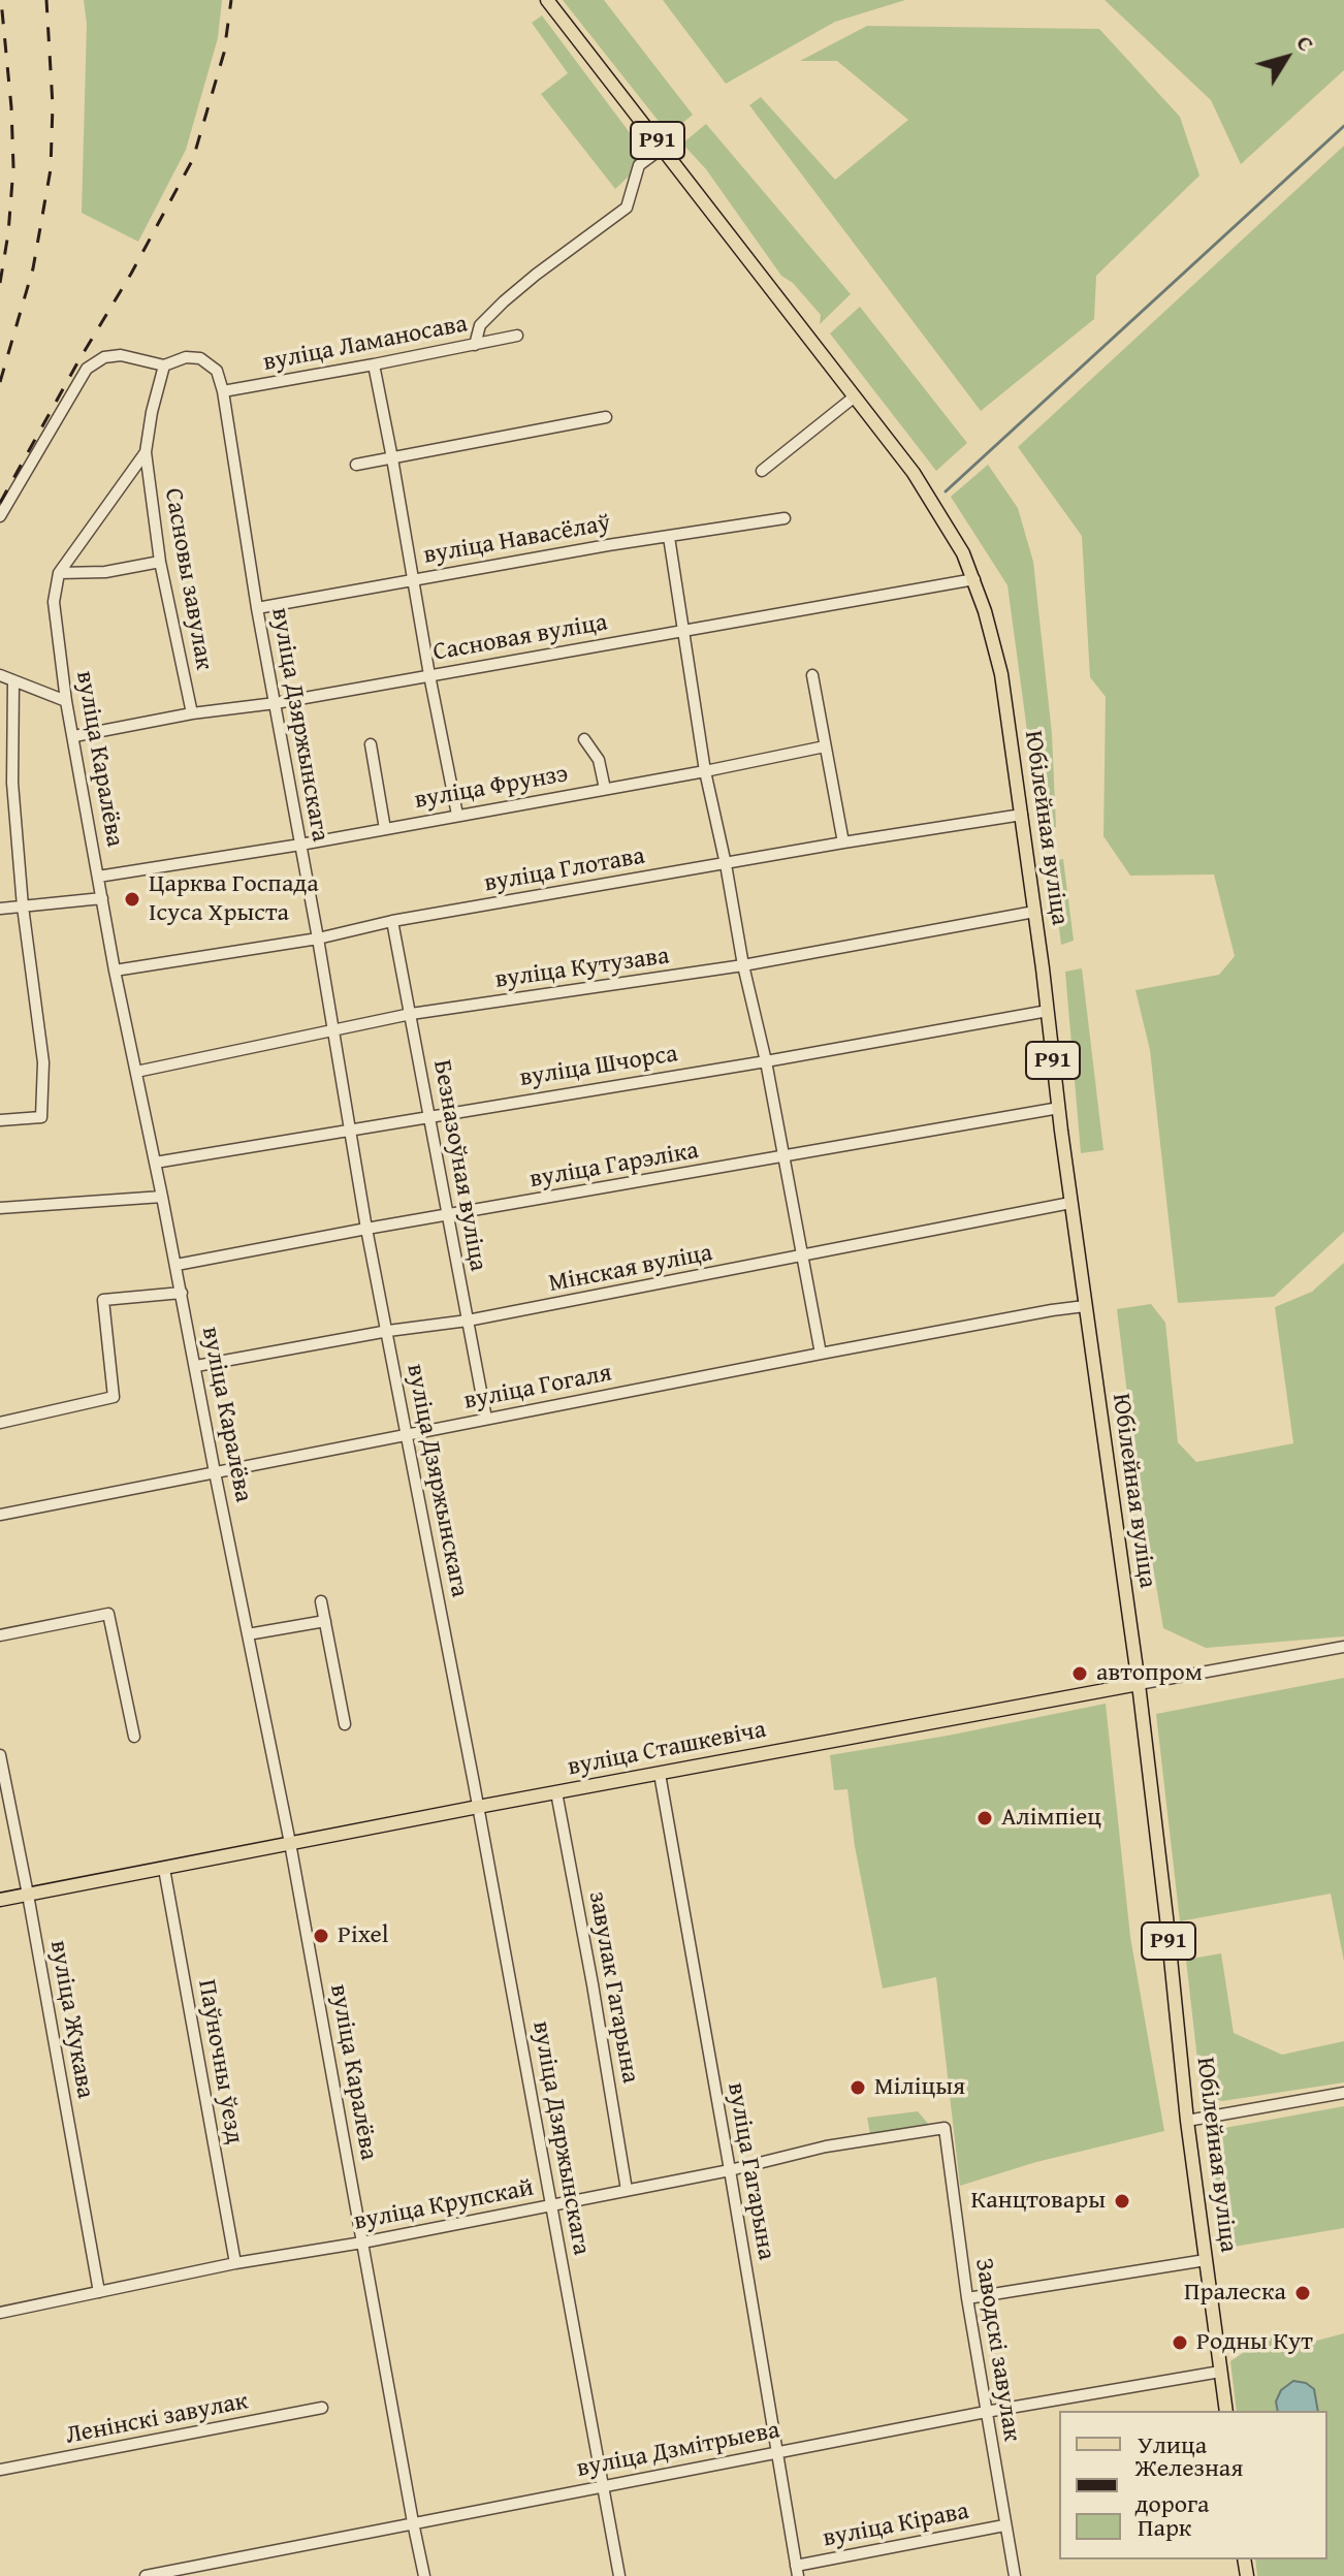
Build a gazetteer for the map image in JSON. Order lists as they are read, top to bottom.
{
  "streets": {
    "main road": ["Р91", "Юбілейная вуліца", "вуліца Сташкевіча"],
    "street": [
      "вуліца Ламаносава",
      "вуліца Навасёлаў",
      "Сасновы завулак",
      "Сасновая вуліца",
      "вуліца Дзяржынскага",
      "вуліца Каралёва",
      "вуліца Фрунзэ",
      "вуліца Глотава",
      "вуліца Кутузава",
      "вуліца Шчорса",
      "Безназоўная вуліца",
      "вуліца Гарэліка",
      "Мінская вуліца",
      "вуліца Гогаля",
      "завулак Гагарына",
      "вуліца Жукава",
      "Паўночны ўезд",
      "вуліца Гагарына",
      "вуліца Крупскай",
      "Заводскі завулак",
      "Ленінскі завулак",
      "вуліца Дзмітрыева",
      "вуліца Кірава"
    ]
  },
  "crossings": [
    ["Р91", "Сасновая вуліца"],
    ["Р91", "Юбілейная вуліца"],
    ["вуліца Ламаносава", "вуліца Дзяржынскага"],
    ["вуліца Навасёлаў", "вуліца Дзяржынскага"],
    ["Сасновы завулак", "Сасновая вуліца"],
    ["Сасновая вуліца", "вуліца Дзяржынскага"],
    ["Сасновая вуліца", "вуліца Каралёва"],
    ["Сасновая вуліца", "Юбілейная вуліца"],
    ["вуліца Дзяржынскага", "вуліца Фрунзэ"],
    ["вуліца Дзяржынскага", "вуліца Глотава"],
    ["вуліца Дзяржынскага", "вуліца Кутузава"],
    ["вуліца Дзяржынскага", "вуліца Шчорса"],
    ["вуліца Дзяржынскага", "вуліца Гарэліка"],
    ["вуліца Дзяржынскага", "Мінская вуліца"],
    ["вуліца Дзяржынскага", "вуліца Гогаля"],
    ["вуліца Дзяржынскага", "вуліца Сташкевіча"],
    ["вуліца Дзяржынскага", "вуліца Крупскай"],
    ["вуліца Дзяржынскага", "вуліца Дзмітрыева"],
    ["вуліца Каралёва", "вуліца Фрунзэ"],
    ["вуліца Каралёва", "вуліца Глотава"],
    ["вуліца Каралёва", "вуліца Кутузава"],
    ["вуліца Каралёва", "вуліца Шчорса"],
    ["вуліца Каралёва", "вуліца Гарэліка"],
    ["вуліца Каралёва", "Мінская вуліца"],
    ["вуліца Каралёва", "вуліца Гогаля"],
    ["вуліца Каралёва", "вуліца Сташкевіча"],
    ["вуліца Каралёва", "вуліца Крупскай"],
    ["вуліца Каралёва", "вуліца Дзмітрыева"],
    ["Юбілейная вуліца", "вуліца Глотава"],
    ["Юбілейная вуліца", "вуліца Кутузава"],
    ["Юбілейная вуліца", "вуліца Шчорса"],
    ["Юбілейная вуліца", "вуліца Гарэліка"],
    ["Юбілейная вуліца", "Мінская вуліца"],
    ["Юбілейная вуліца", "вуліца Гогаля"],
    ["Юбілейная вуліца", "вуліца Сташкевіча"],
    ["Юбілейная вуліца", "вуліца Дзмітрыева"],
    ["вуліца Глотава", "Безназоўная вуліца"],
    ["вуліца Кутузава", "Безназоўная вуліца"],
    ["вуліца Шчорса", "Безназоўная вуліца"],
    ["Безназоўная вуліца", "вуліца Гарэліка"],
    ["Безназоўная вуліца", "Мінская вуліца"],
    ["Безназоўная вуліца", "вуліца Гогаля"],
    ["вуліца Сташкевіча", "завулак Гагарына"],
    ["вуліца Сташкевіча", "вуліца Жукава"],
    ["вуліца Сташкевіча", "Паўночны ўезд"],
    ["вуліца Сташкевіча", "вуліца Гагарына"],
    ["завулак Гагарына", "вуліца Крупскай"],
    ["вуліца Жукава", "вуліца Крупскай"],
    ["Паўночны ўезд", "вуліца Крупскай"],
    ["вуліца Гагарына", "вуліца Крупскай"],
    ["вуліца Гагарына", "вуліца Дзмітрыева"],
    ["вуліца Гагарына", "вуліца Кірава"],
    ["вуліца Крупскай", "Заводскі завулак"],
    ["Заводскі завулак", "вуліца Дзмітрыева"],
    ["Заводскі завулак", "вуліца Кірава"]
  ],
  "places": [
    "Царква Госпада Ісуса Хрыста",
    "автопром",
    "Алімпіец",
    "Pixel",
    "Міліцыя",
    "Канцтовары",
    "Пралеска",
    "Родны Кут"
  ],
  "legend": ["Улица", "Железная дорога", "Парк"],
  "north": "top right"
}
